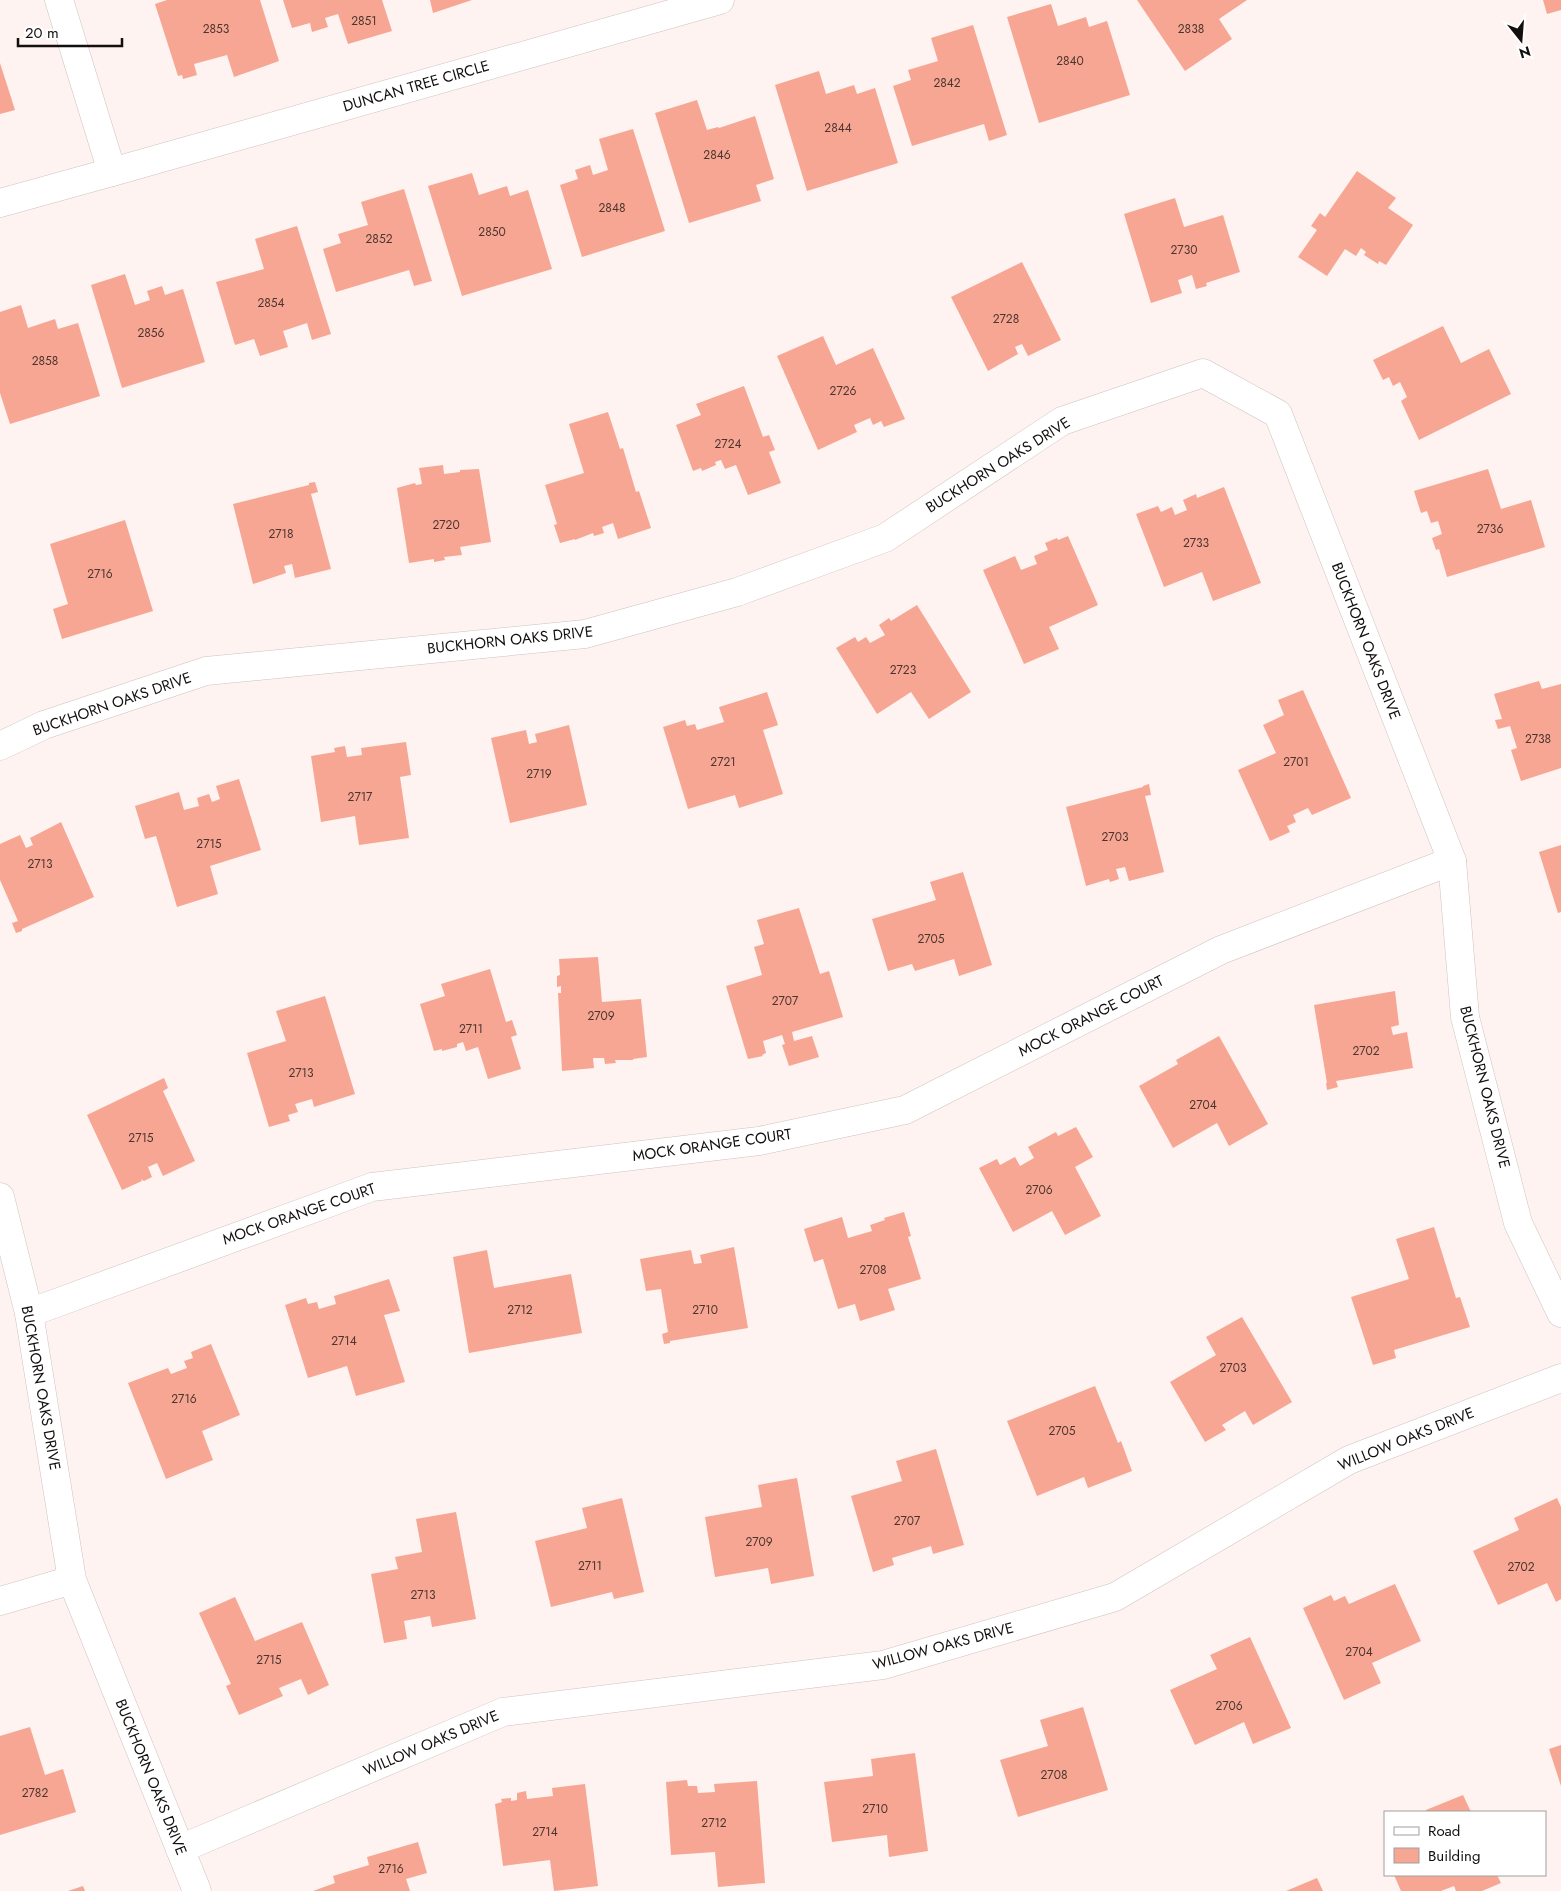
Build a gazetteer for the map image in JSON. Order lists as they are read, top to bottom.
{
  "streets": {
    "street": [
      "DUNCAN TREE CIRCLE",
      "BUCKHORN OAKS DRIVE",
      "MOCK ORANGE COURT",
      "WILLOW OAKS DRIVE"
    ]
  },
  "crossings": [
    ["BUCKHORN OAKS DRIVE", "MOCK ORANGE COURT"],
    ["BUCKHORN OAKS DRIVE", "WILLOW OAKS DRIVE"]
  ],
  "house_numbers": [
    "2851",
    "2853",
    "2838",
    "2840",
    "2842",
    "2844",
    "2846",
    "2848",
    "2850",
    "2852",
    "2730",
    "2854",
    "2728",
    "2856",
    "2858",
    "2726",
    "2724",
    "2720",
    "2736",
    "2718",
    "2733",
    "2716",
    "2723",
    "2738",
    "2721",
    "2701",
    "2719",
    "2717",
    "2703",
    "2715",
    "2713",
    "2705",
    "2707",
    "2709",
    "2711",
    "2702",
    "2713",
    "2704",
    "2715",
    "2706",
    "2708",
    "2712",
    "2710",
    "2714",
    "2703",
    "2716",
    "2705",
    "2707",
    "2709",
    "2711",
    "2702",
    "2713",
    "2704",
    "2715",
    "2706",
    "2708",
    "2782",
    "2710",
    "2712",
    "2714",
    "2716"
  ],
  "legend": ["Road", "Building"],
  "scale_bar": "20 m",
  "north": "bottom"
}
